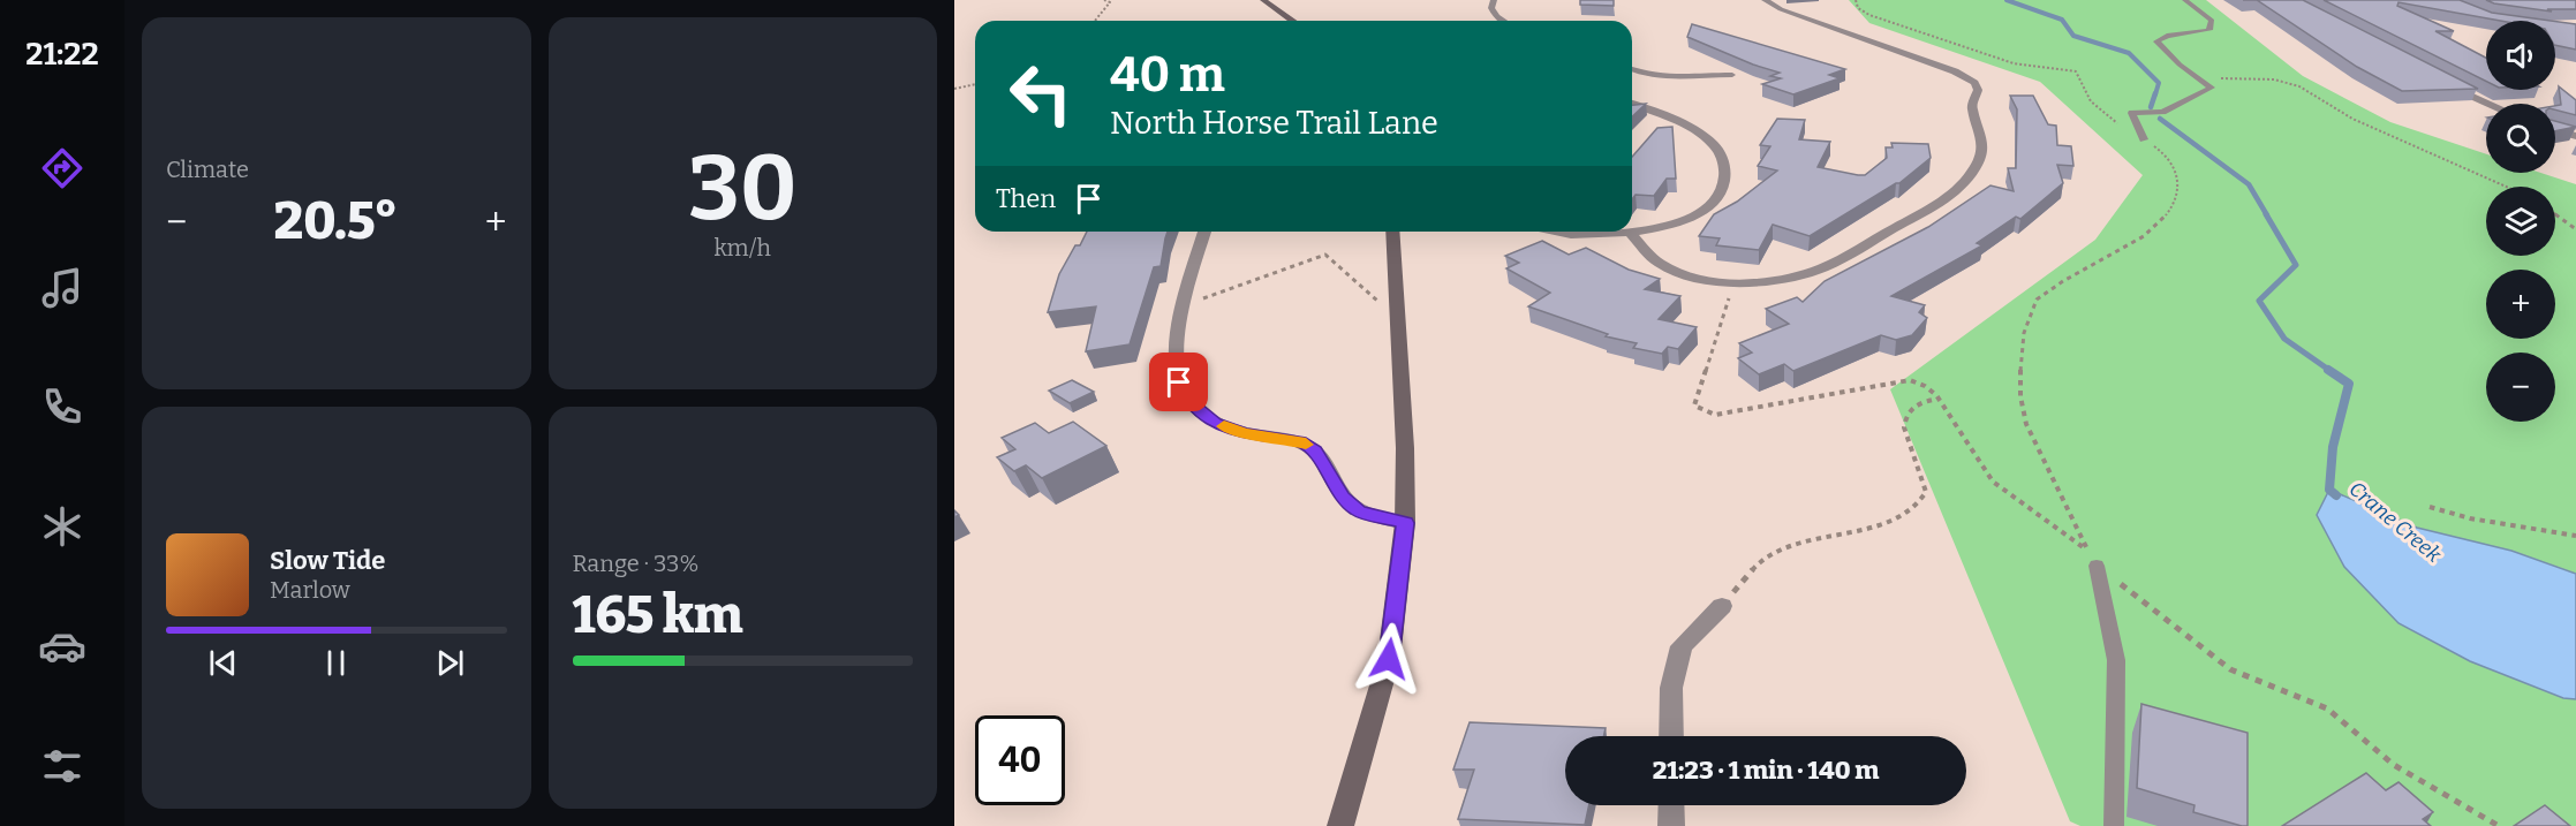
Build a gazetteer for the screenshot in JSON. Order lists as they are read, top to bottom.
{
  "water": ["Crane Creek"],
  "page": {
    "tabs": "21:22",
    "tile": [
      "Climate",
      ["30", "km/h"],
      ["Range · 33%", "165 km"]
    ],
    "map_buttons": ["+", "−"],
    "turn": ["40 m", "North Horse Trail Lane"],
    "then": "Then",
    "heat": ["−", "20.5°", "+"],
    "song": ["Slow Tide", "Marlow"],
    "limit": "40",
    "trip": "21:23 · 1 min · 140 m"
  }
}
